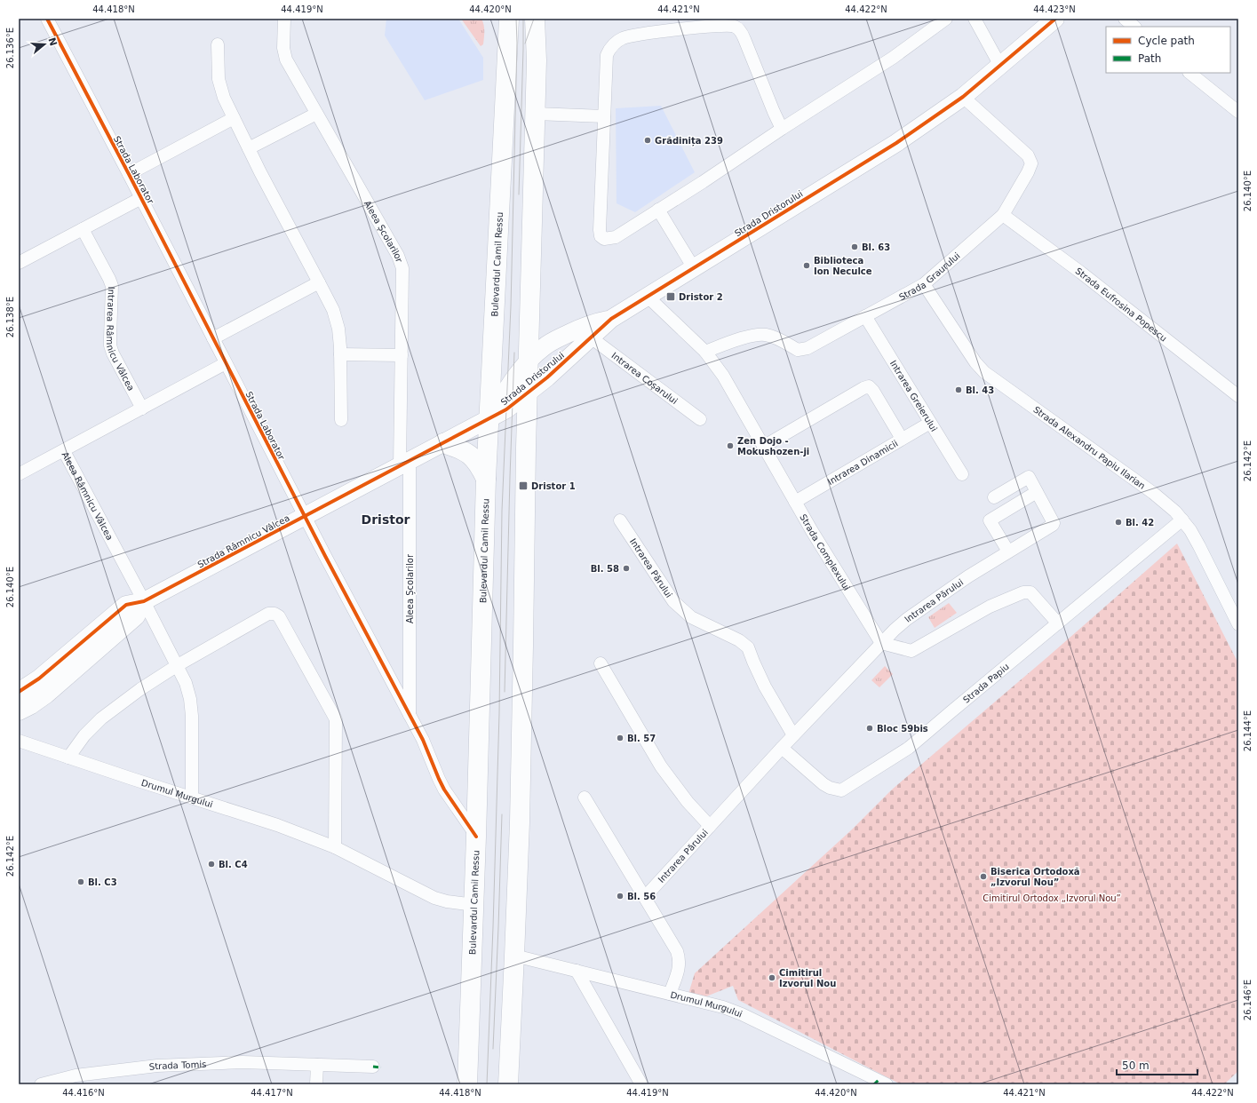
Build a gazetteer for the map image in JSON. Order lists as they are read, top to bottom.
{
  "streets": {
    "main road": ["Bulevardul Camil Ressu"],
    "street": [
      "Strada Laborator",
      "Strada Dristorului",
      "Aleea Școlarilor",
      "Strada Graurului",
      "Strada Eufrosina Popescu",
      "Intrarea Râmnicu Vâlcea",
      "Intrarea Coșarului",
      "Intrarea Greierului",
      "Strada Alexandru Papiu Ilarian",
      "Intrarea Dinamicii",
      "Aleea Râmnicu Vâlcea",
      "Strada Râmnicu Vâlcea",
      "Strada Complexului",
      "Intrarea Părului",
      "Strada Papiu",
      "Drumul Murgului",
      "Strada Tomis"
    ]
  },
  "crossings": [
    ["Strada Laborator", "Aleea Școlarilor"],
    ["Strada Laborator", "Bulevardul Camil Ressu"],
    ["Strada Laborator", "Aleea Râmnicu Vâlcea"],
    ["Strada Laborator", "Strada Râmnicu Vâlcea"],
    ["Strada Dristorului", "Bulevardul Camil Ressu"],
    ["Strada Dristorului", "Strada Graurului"],
    ["Strada Dristorului", "Intrarea Coșarului"],
    ["Strada Dristorului", "Strada Râmnicu Vâlcea"],
    ["Strada Dristorului", "Strada Complexului"],
    ["Aleea Școlarilor", "Strada Râmnicu Vâlcea"],
    ["Bulevardul Camil Ressu", "Strada Râmnicu Vâlcea"],
    ["Bulevardul Camil Ressu", "Drumul Murgului"],
    ["Strada Graurului", "Strada Eufrosina Popescu"],
    ["Strada Graurului", "Intrarea Greierului"],
    ["Strada Graurului", "Strada Alexandru Papiu Ilarian"],
    ["Strada Graurului", "Strada Complexului"],
    ["Intrarea Râmnicu Vâlcea", "Aleea Râmnicu Vâlcea"],
    ["Intrarea Greierului", "Intrarea Dinamicii"],
    ["Strada Alexandru Papiu Ilarian", "Strada Papiu"],
    ["Intrarea Dinamicii", "Strada Complexului"],
    ["Aleea Râmnicu Vâlcea", "Strada Râmnicu Vâlcea"],
    ["Aleea Râmnicu Vâlcea", "Drumul Murgului"],
    ["Strada Complexului", "Intrarea Părului"],
    ["Intrarea Părului", "Strada Papiu"]
  ],
  "districts": ["Dristor"],
  "parks": ["Cimitirul Ortodox „Izvorul Nou”"],
  "places": {
    "other": [
      "Grădinița 239",
      "Bl. 63",
      "Biblioteca Ion Neculce",
      "Bl. 43",
      "Zen Dojo - Mokushozen-ji",
      "Bl. 42",
      "Bl. 58",
      "Bloc 59bis",
      "Bl. 57",
      "Bl. C4",
      "Biserica Ortodoxă „Izvorul Nou”",
      "Bl. C3",
      "Bl. 56",
      "Cimitirul Izvorul Nou"
    ],
    "transit": ["Dristor 2", "Dristor 1"]
  },
  "legend": ["Cycle path", "Path"],
  "scale_bar": "50 m",
  "north": "right",
  "coordinates": [
    "44.418°N",
    "44.419°N",
    "44.420°N",
    "44.421°N",
    "44.422°N",
    "44.423°N",
    "26.136°E",
    "26.140°E",
    "26.138°E",
    "26.142°E",
    "26.144°E",
    "26.146°E",
    "44.416°N",
    "44.417°N"
  ]
}
